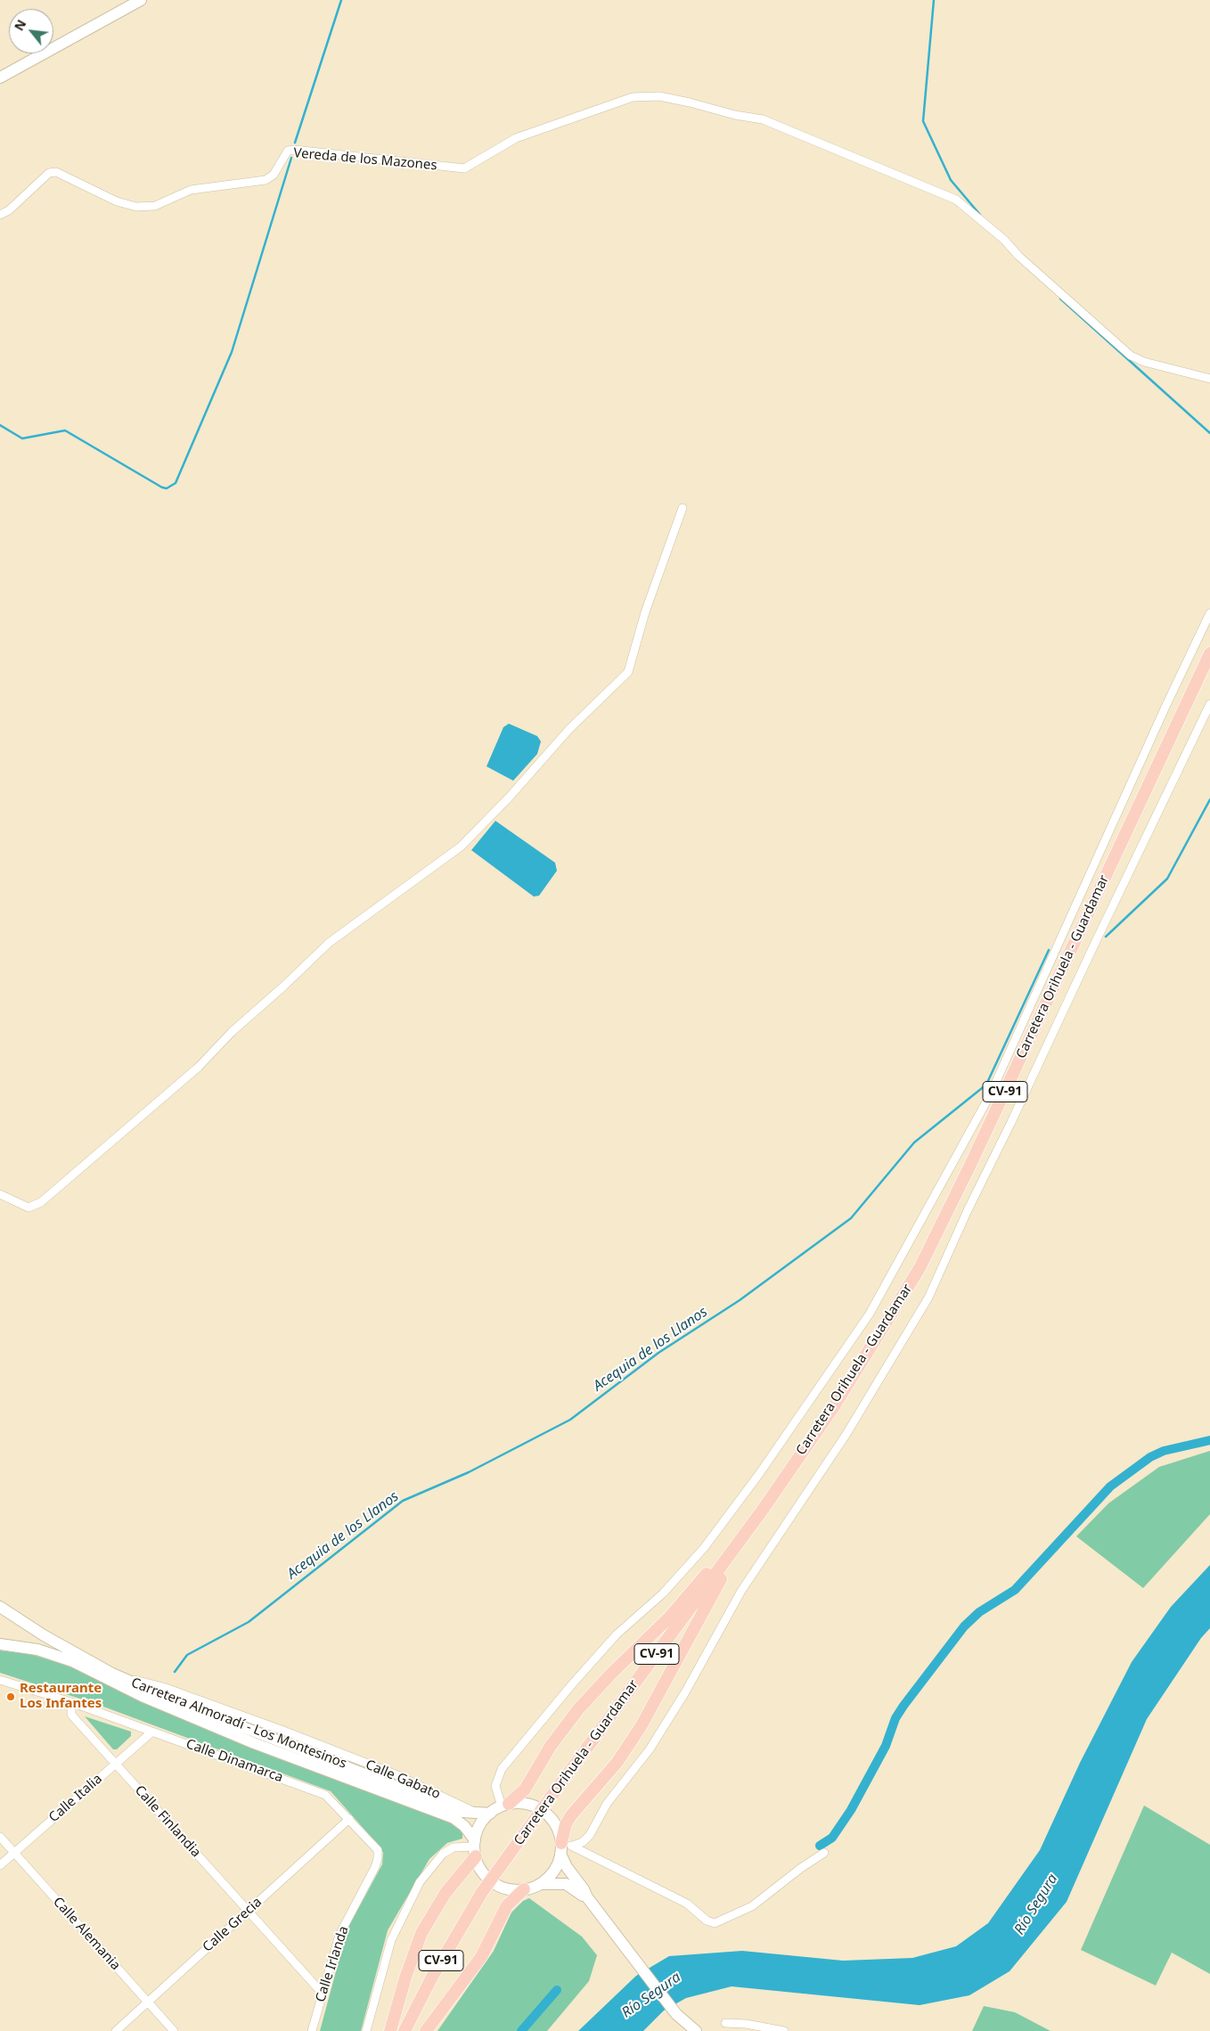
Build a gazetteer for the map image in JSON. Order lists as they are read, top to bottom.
{
  "streets": {
    "main road": ["Carretera Orihuela - Guardamar", "CV-91", "Carretera Almoradí - Los Montesinos"],
    "street": [
      "Vereda de los Mazones",
      "Calle Dinamarca",
      "Calle Italia",
      "Calle Finlandia",
      "Calle Grecia",
      "Calle Alemania",
      "Calle Irlanda"
    ]
  },
  "crossings": [
    ["Calle Dinamarca", "Calle Italia"],
    ["Calle Dinamarca", "Calle Finlandia"],
    ["Calle Dinamarca", "Calle Grecia"],
    ["Calle Dinamarca", "Calle Irlanda"],
    ["Calle Italia", "Calle Finlandia"],
    ["Calle Italia", "Calle Alemania"],
    ["Calle Finlandia", "Calle Grecia"],
    ["Calle Finlandia", "Calle Irlanda"],
    ["Calle Grecia", "Calle Alemania"]
  ],
  "water": ["Acequia de los Llanos", "Río Segura"],
  "places": ["Restaurante Los Infantes"],
  "north": "top left"
}
